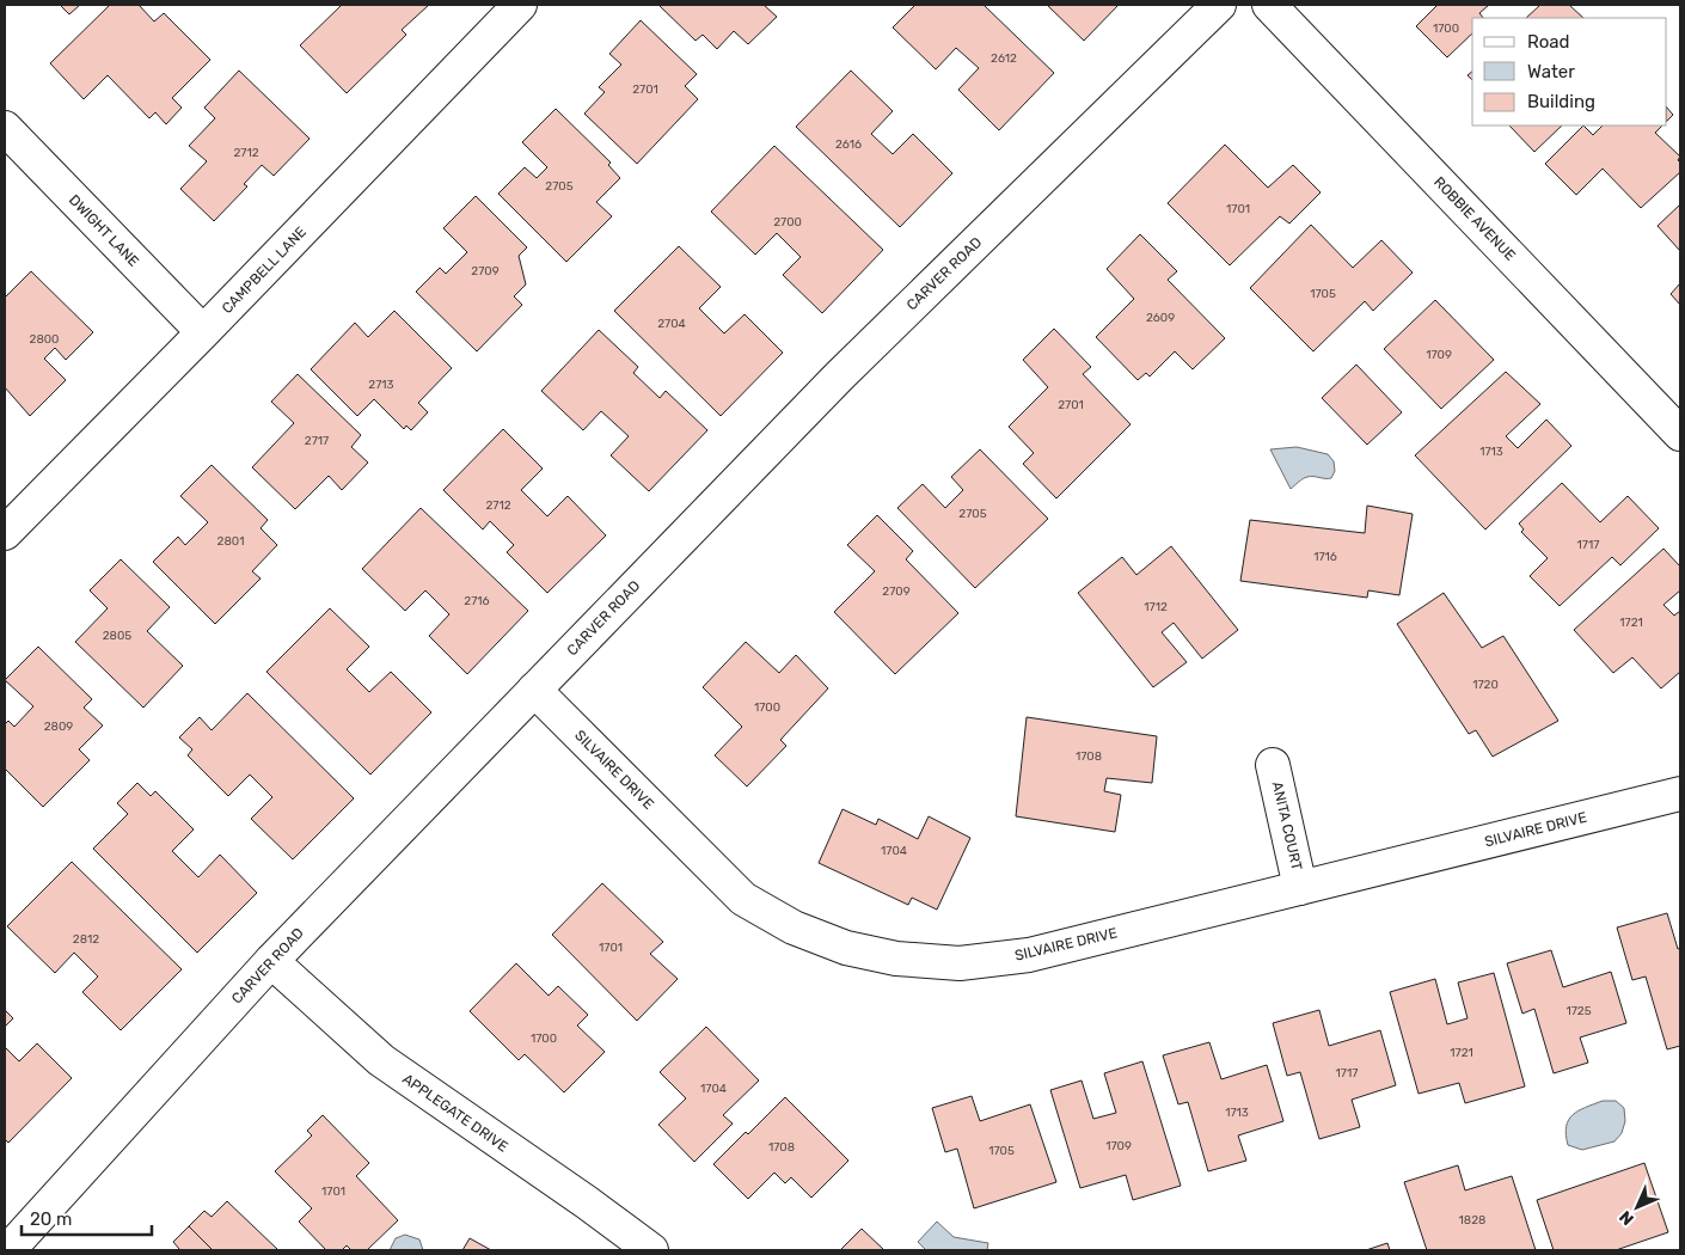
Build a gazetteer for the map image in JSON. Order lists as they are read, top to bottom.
{
  "streets": {
    "street": [
      "ROBBIE AVENUE",
      "DWIGHT LANE",
      "CAMPBELL LANE",
      "CARVER ROAD",
      "SILVAIRE DRIVE",
      "ANITA COURT",
      "APPLEGATE DRIVE"
    ]
  },
  "crossings": [
    ["DWIGHT LANE", "CAMPBELL LANE"],
    ["CARVER ROAD", "SILVAIRE DRIVE"],
    ["CARVER ROAD", "APPLEGATE DRIVE"],
    ["SILVAIRE DRIVE", "ANITA COURT"]
  ],
  "house_numbers": [
    "1700",
    "2612",
    "2701",
    "2616",
    "2712",
    "2705",
    "1701",
    "2700",
    "2709",
    "1705",
    "2609",
    "2704",
    "2800",
    "1709",
    "2713",
    "2701",
    "2717",
    "1713",
    "2712",
    "2705",
    "2801",
    "1717",
    "1716",
    "2709",
    "2716",
    "1712",
    "1721",
    "2805",
    "1720",
    "1700",
    "2809",
    "1708",
    "1704",
    "2812",
    "1701",
    "1725",
    "1700",
    "1721",
    "1717",
    "1704",
    "1713",
    "1709",
    "1708",
    "1705",
    "1701",
    "1828"
  ],
  "legend": ["Road", "Water", "Building"],
  "scale_bar": "20 m",
  "north": "bottom left"
}
